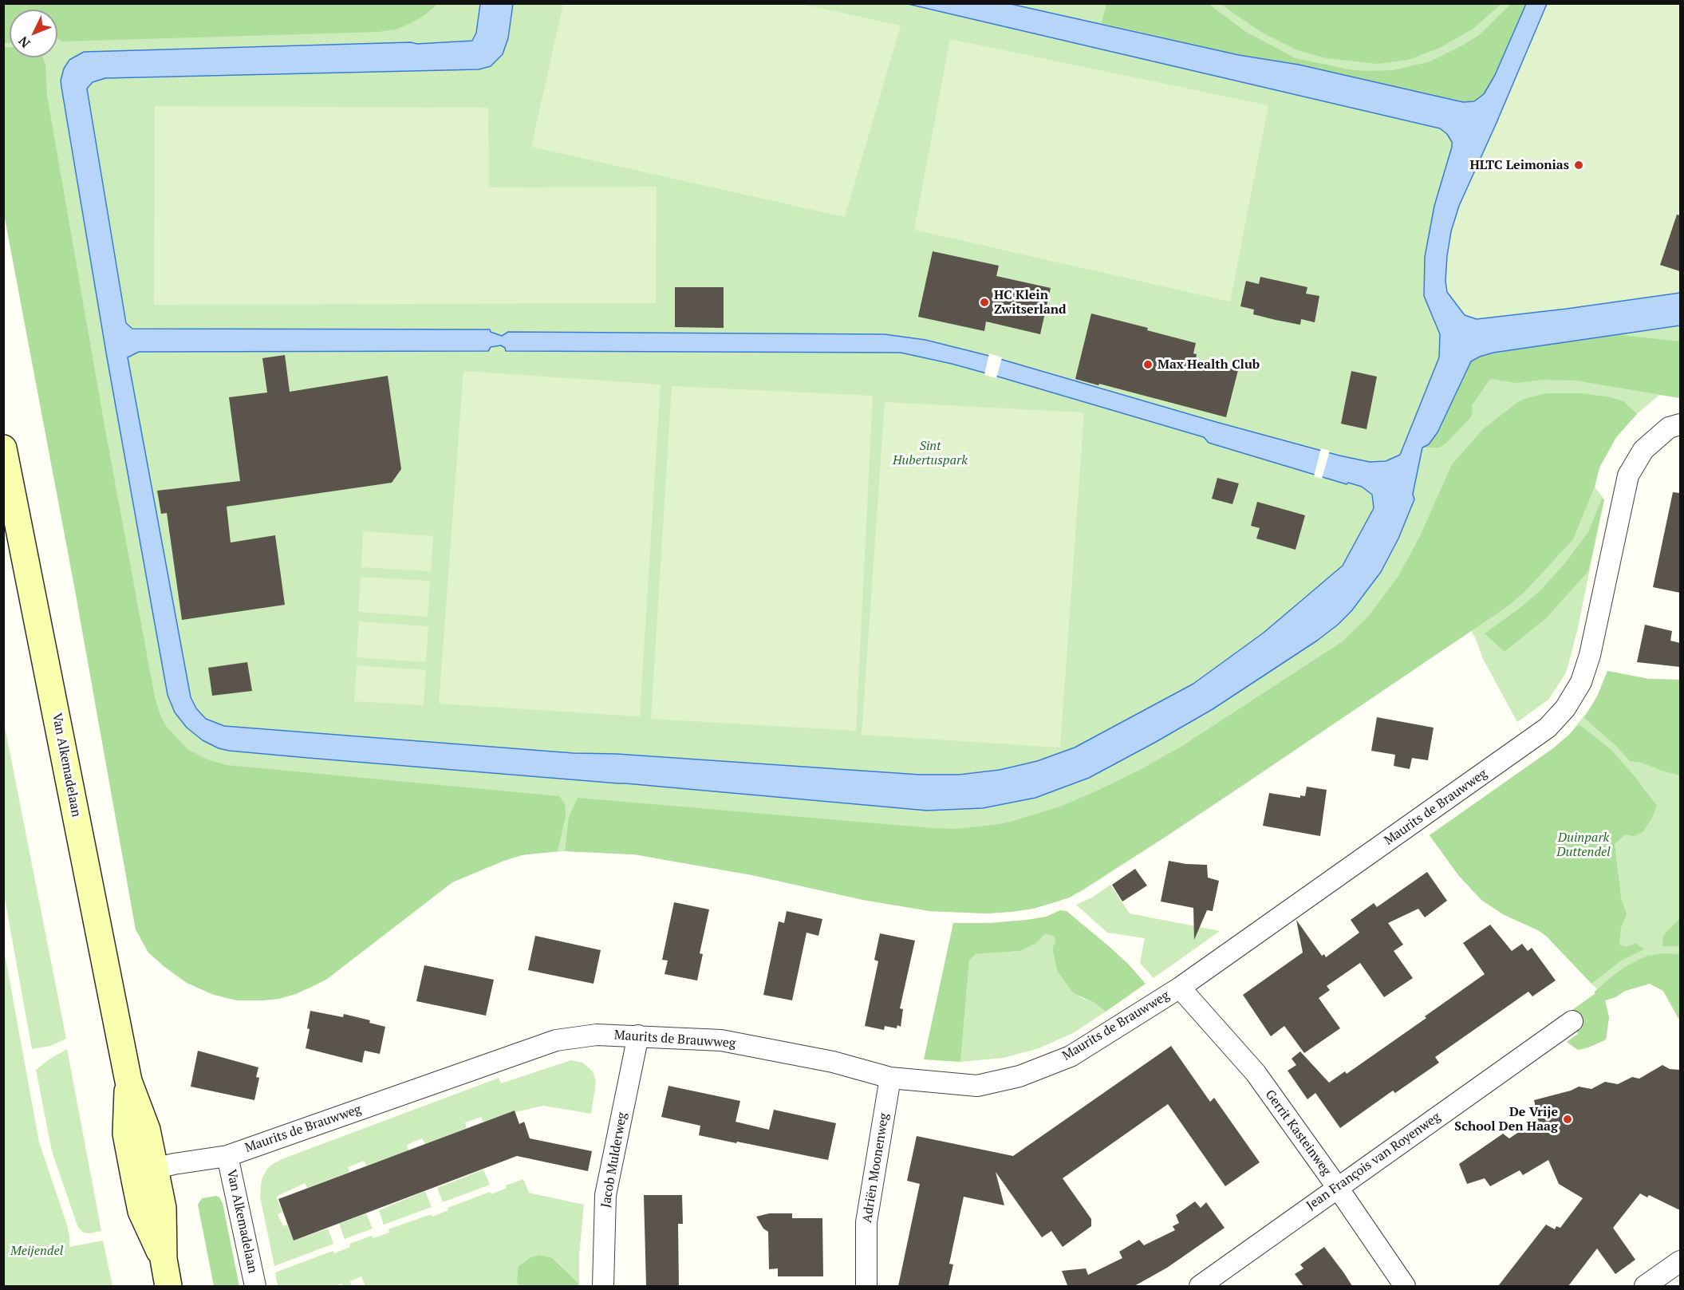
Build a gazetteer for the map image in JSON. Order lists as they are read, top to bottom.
{
  "streets": {
    "main road": ["Van Alkemadelaan"],
    "street": [
      "Maurits de Brauwweg",
      "Gerrit Kasteinweg",
      "Jacob Mulderweg",
      "Jean François van Royenweg",
      "Adriën Moonenweg"
    ]
  },
  "crossings": [
    ["Van Alkemadelaan", "Maurits de Brauwweg"],
    ["Maurits de Brauwweg", "Gerrit Kasteinweg"],
    ["Maurits de Brauwweg", "Jacob Mulderweg"],
    ["Maurits de Brauwweg", "Adriën Moonenweg"],
    ["Gerrit Kasteinweg", "Jean François van Royenweg"]
  ],
  "parks": ["Sint Hubertuspark", "Duinpark Duttendel", "Meijendel"],
  "places": [
    "HLTC Leimonias",
    "HC Klein Zwitserland",
    "Max Health Club",
    "De Vrije School Den Haag"
  ],
  "north": "bottom left"
}
